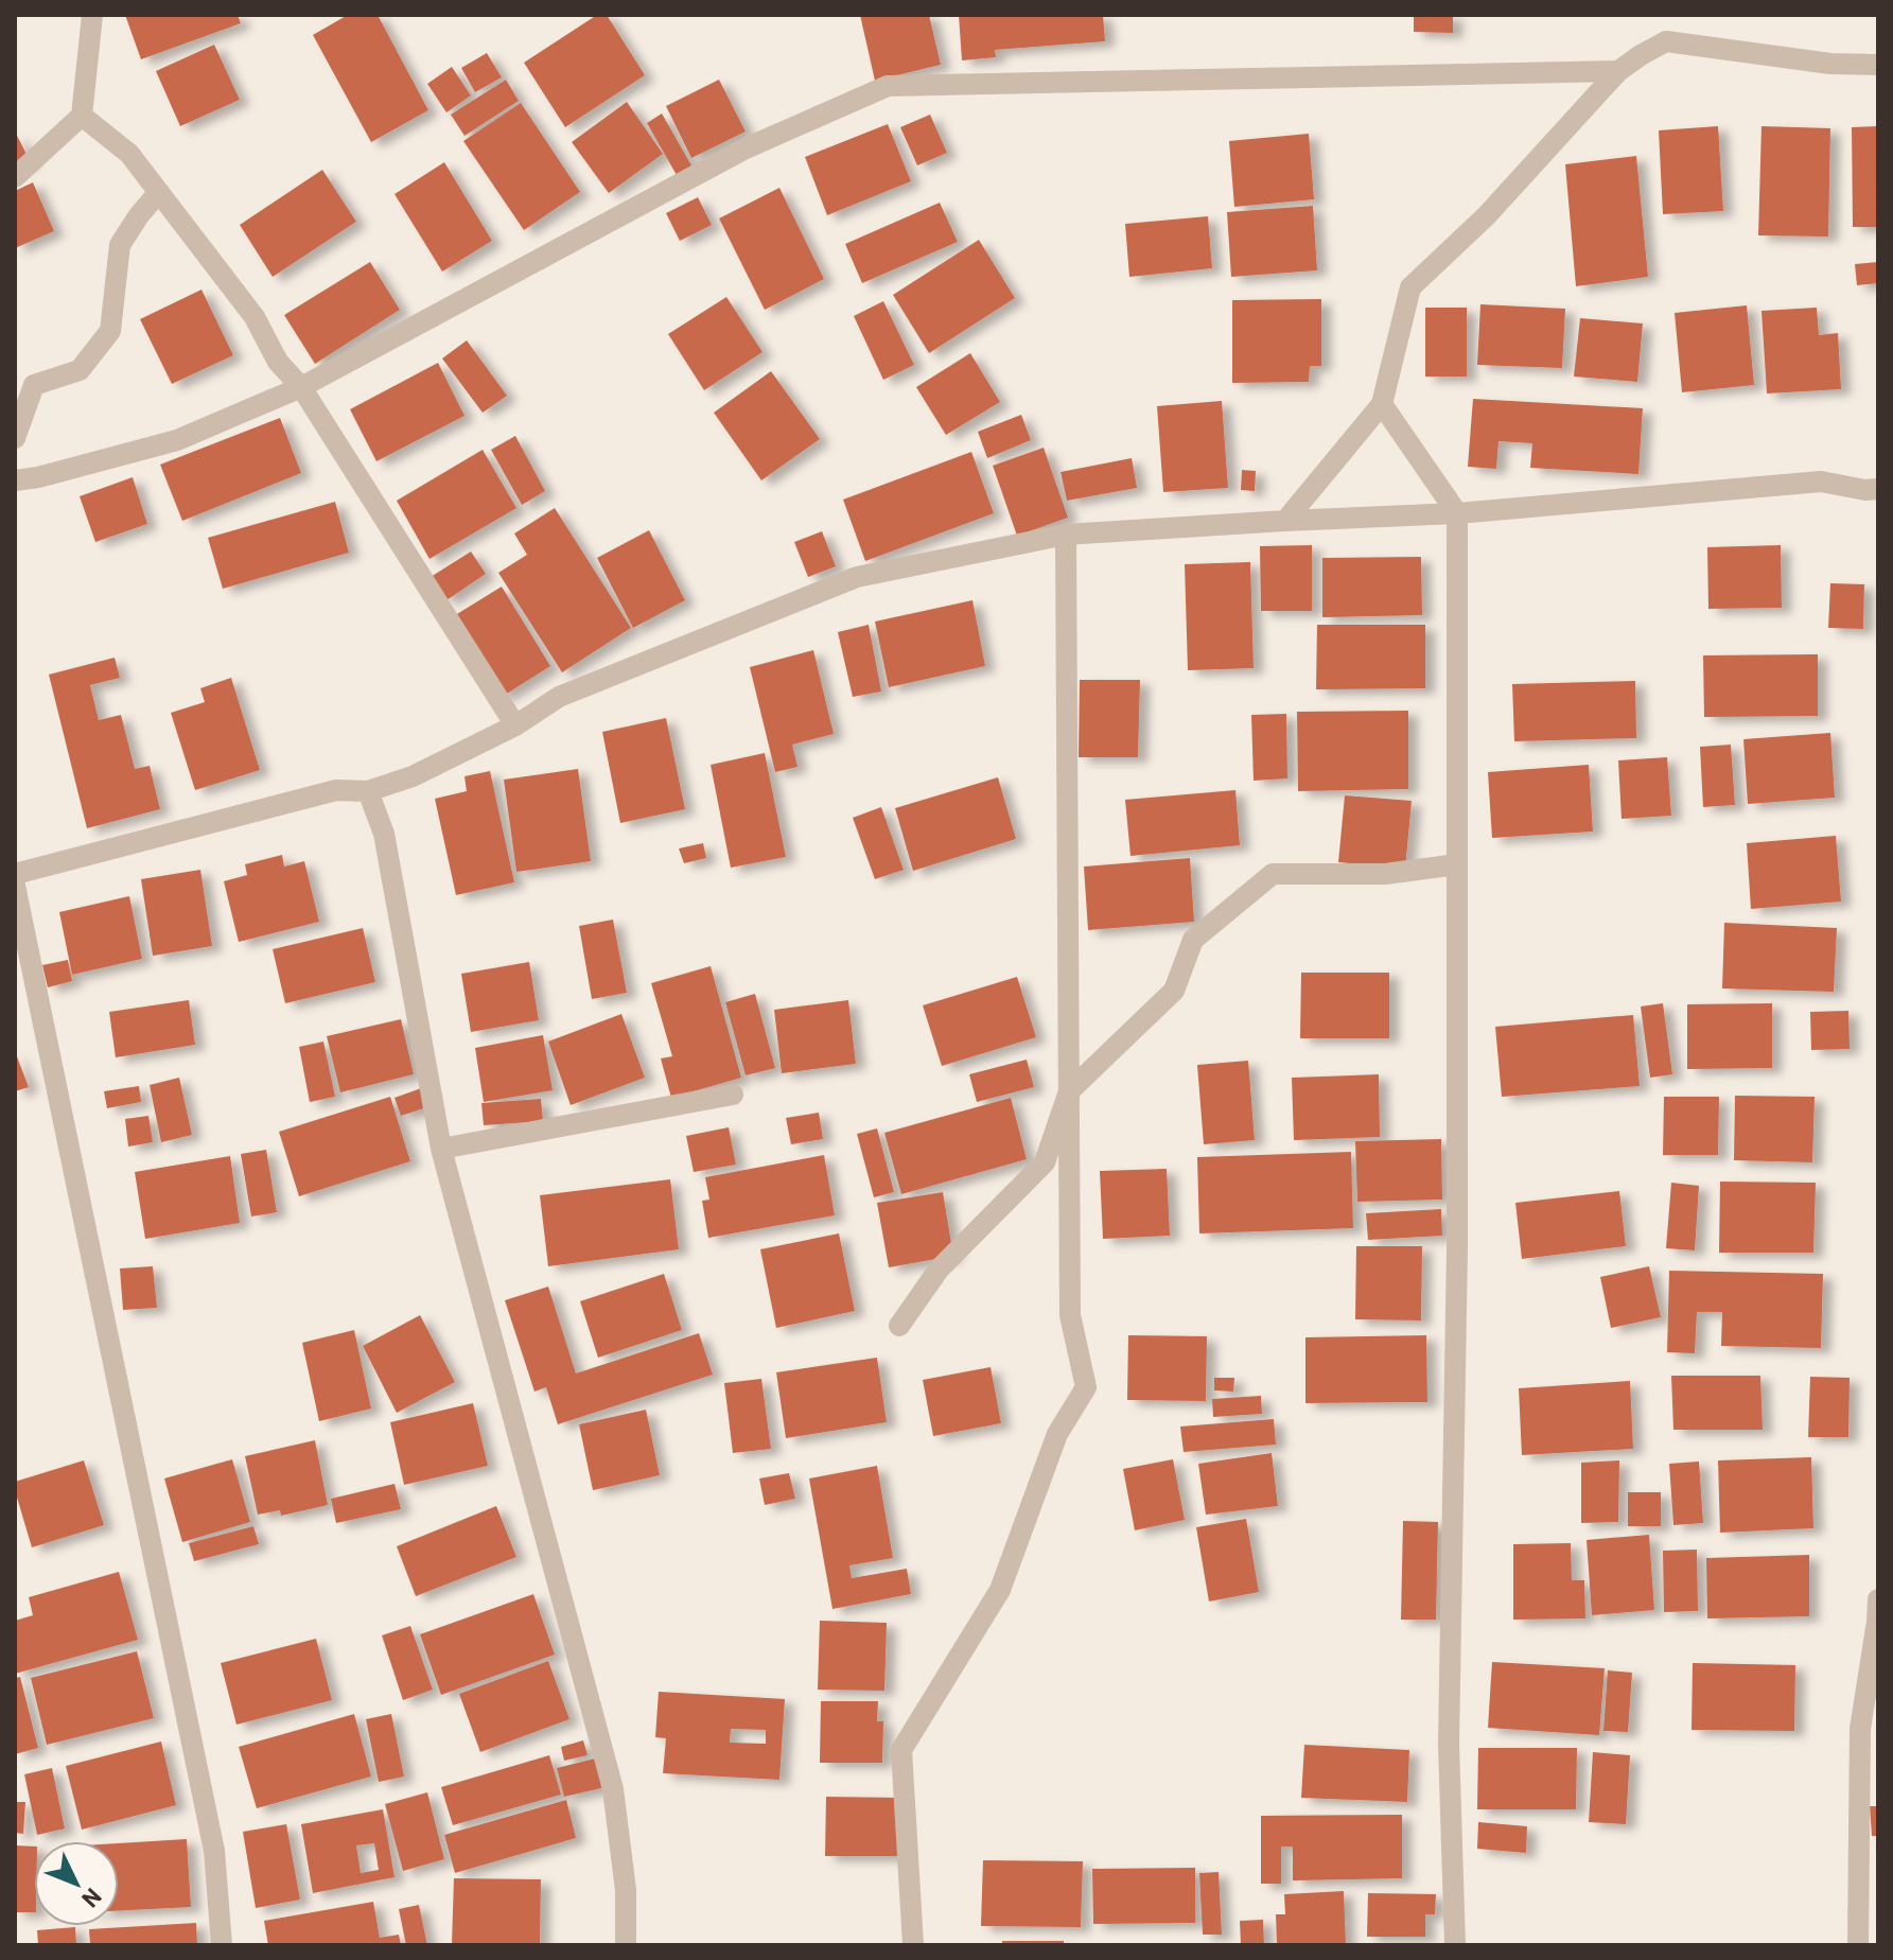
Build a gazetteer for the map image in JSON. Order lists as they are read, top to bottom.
{
  "north": "bottom right"
}
